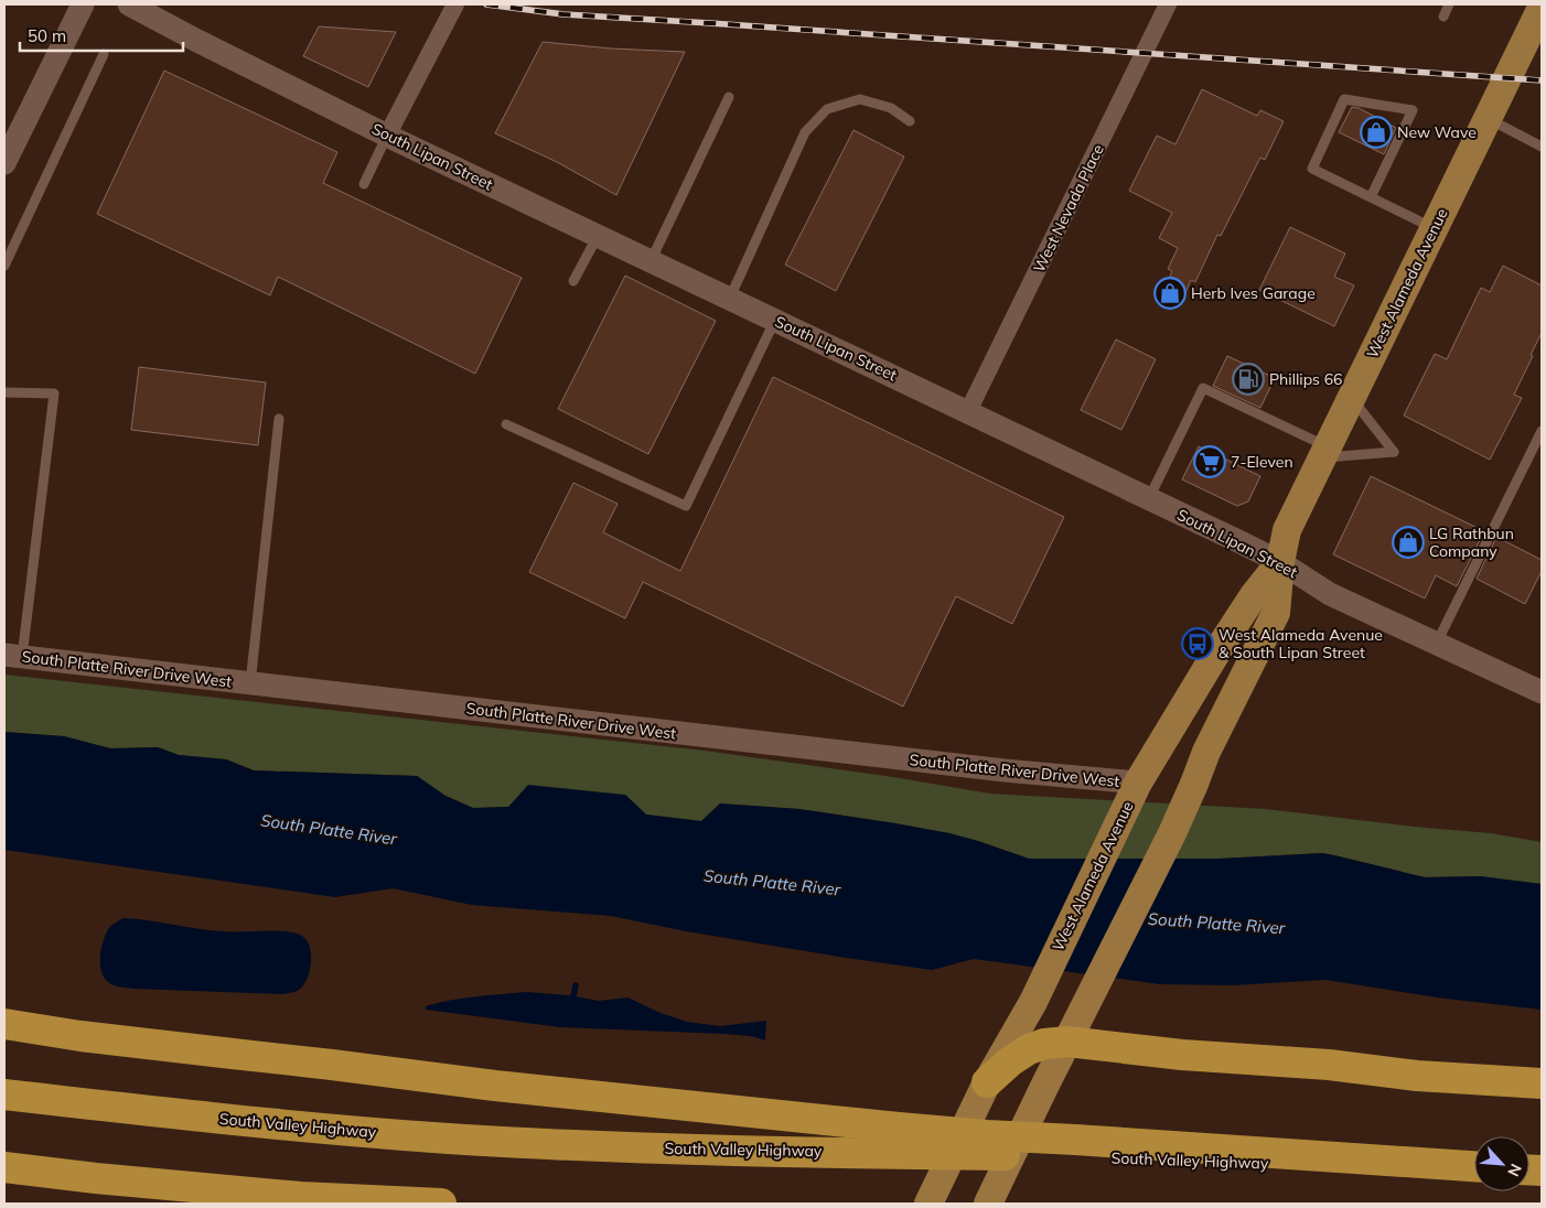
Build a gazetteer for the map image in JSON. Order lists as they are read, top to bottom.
{
  "streets": {
    "highway": ["South Valley Highway"],
    "main road": ["West Alameda Avenue"],
    "street": ["South Lipan Street", "West Nevada Place", "South Platte River Drive West"]
  },
  "crossings": [
    ["South Lipan Street", "West Nevada Place"],
    ["South Lipan Street", "West Alameda Avenue"],
    ["West Alameda Avenue", "South Platte River Drive West"]
  ],
  "water": ["South Platte River"],
  "places": {
    "shop": ["New Wave", "Herb Ives Garage", "LG Rathbun Company"],
    "fuel station": ["Phillips 66"],
    "supermarket": ["7-Eleven"],
    "bus stop": ["West Alameda Avenue & South Lipan Street"]
  },
  "scale_bar": "50 m",
  "north": "bottom right"
}
